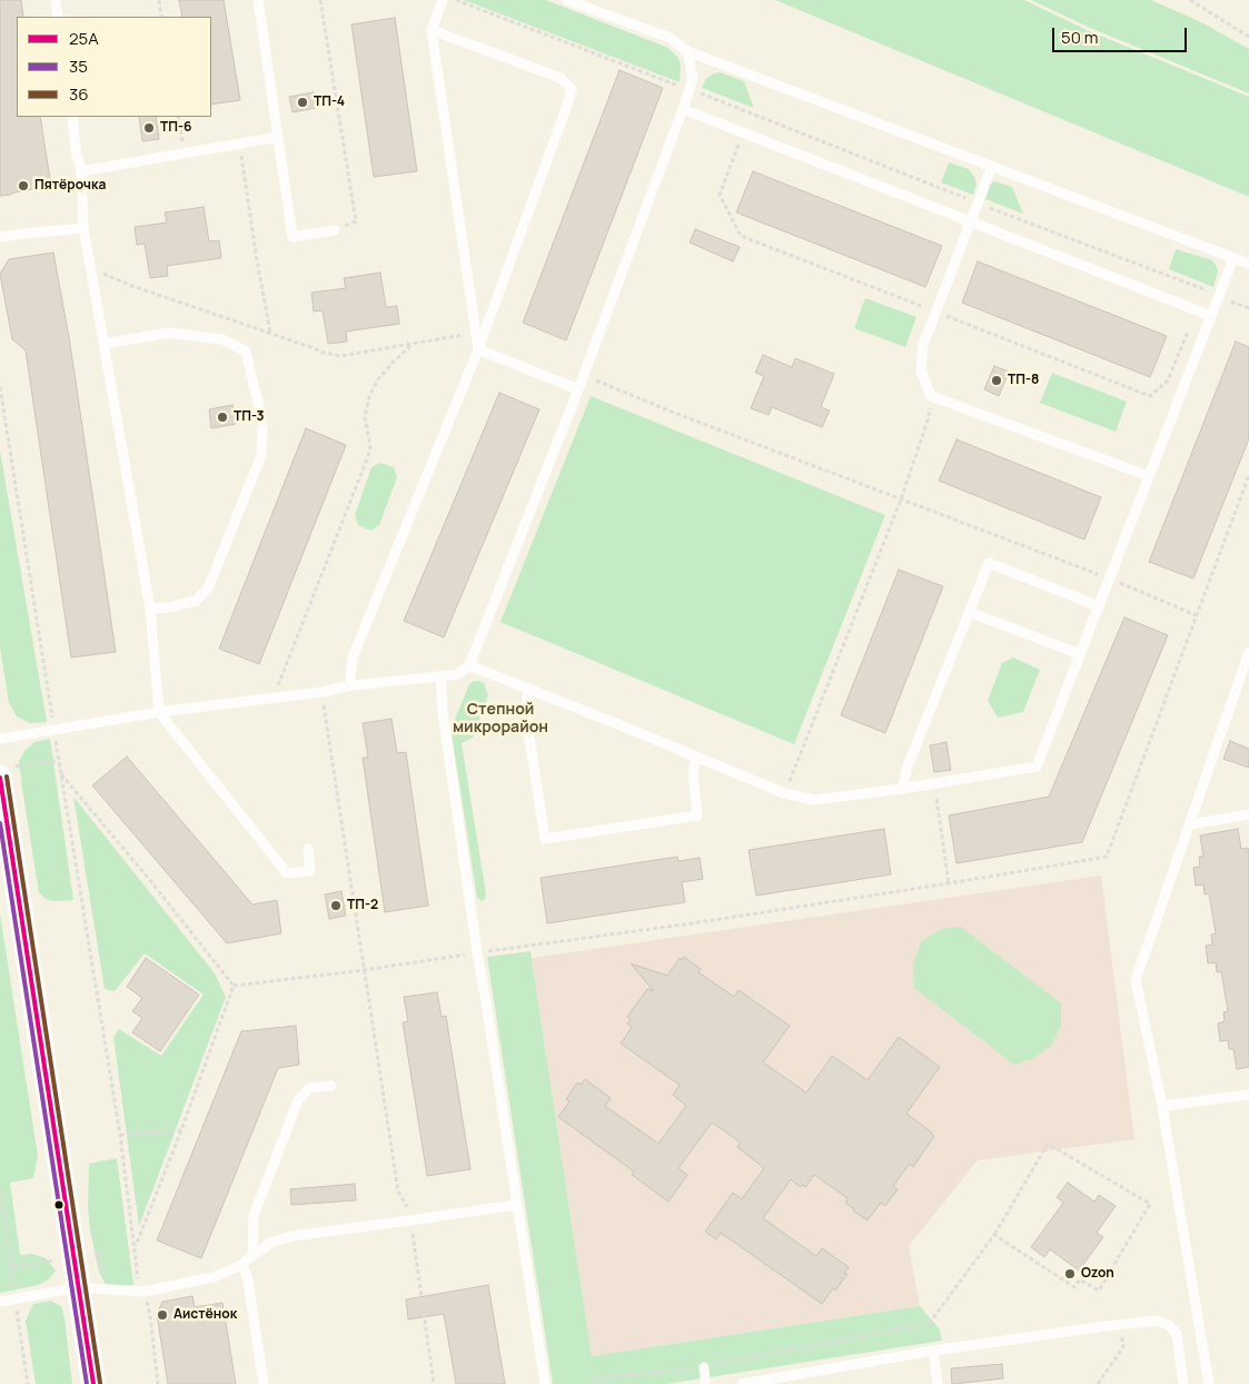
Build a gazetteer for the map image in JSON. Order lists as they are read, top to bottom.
{
  "districts": ["Степной микрорайон"],
  "places": [
    "ТП-4",
    "ТП-6",
    "Пятёрочка",
    "ТП-8",
    "ТП-3",
    "ТП-2",
    "Ozon",
    "Аистёнок"
  ],
  "lines": ["transit line 36", "transit line 25А", "transit line 35"],
  "legend": ["25А", "35", "36"],
  "scale_bar": "50 m"
}
